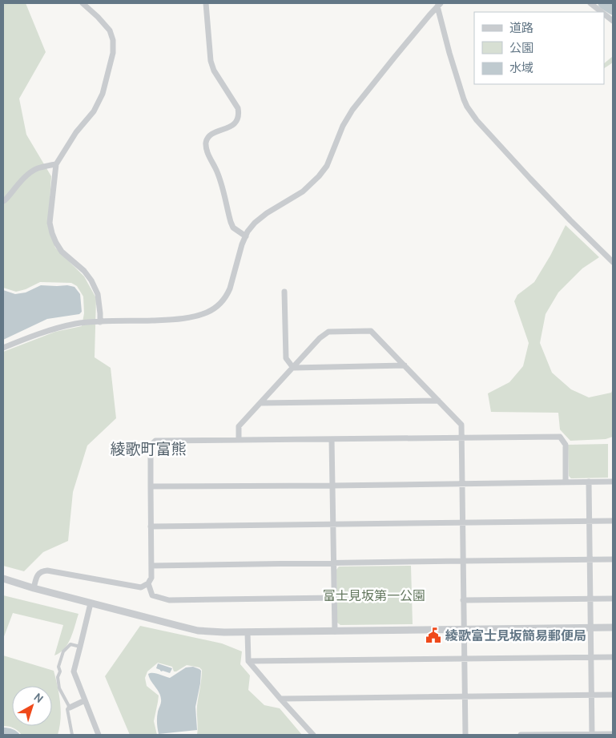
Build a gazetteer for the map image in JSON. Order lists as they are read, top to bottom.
{
  "districts": ["綾歌町富熊"],
  "parks": ["富士見坂第一公園"],
  "places": {
    "public building": ["綾歌富士見坂簡易郵便局"]
  },
  "legend": ["道路", "公園", "水域"],
  "north": "top right"
}
